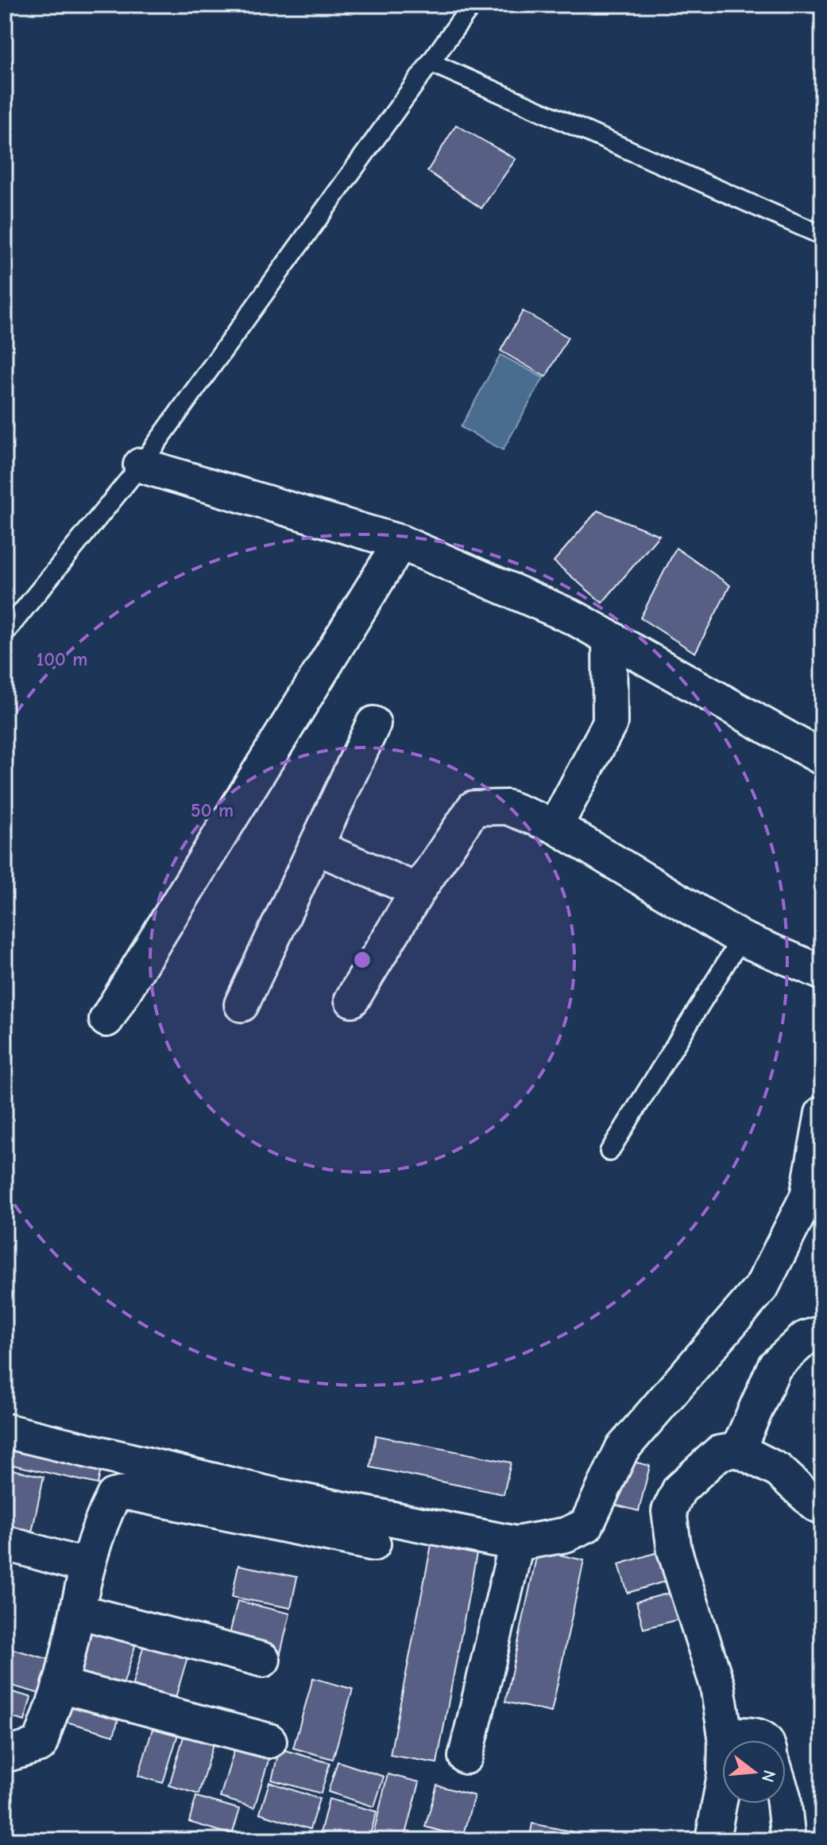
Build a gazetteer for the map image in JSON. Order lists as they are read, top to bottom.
{
  "north": "right",
  "rings": ["100 m", "50 m"]
}
